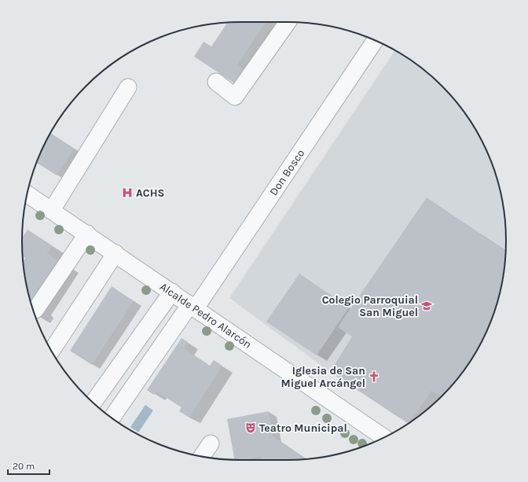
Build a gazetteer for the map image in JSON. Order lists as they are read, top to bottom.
{
  "streets": {
    "street": ["Don Bosco", "Alcalde Pedro Alarcón"]
  },
  "crossings": [
    ["Don Bosco", "Alcalde Pedro Alarcón"]
  ],
  "places": {
    "hospital": ["ACHS"],
    "school or university": ["Colegio Parroquial San Miguel"],
    "church": ["Iglesia de San Miguel Arcángel"],
    "theatre": ["Teatro Municipal"]
  },
  "scale_bar": "20 m"
}
